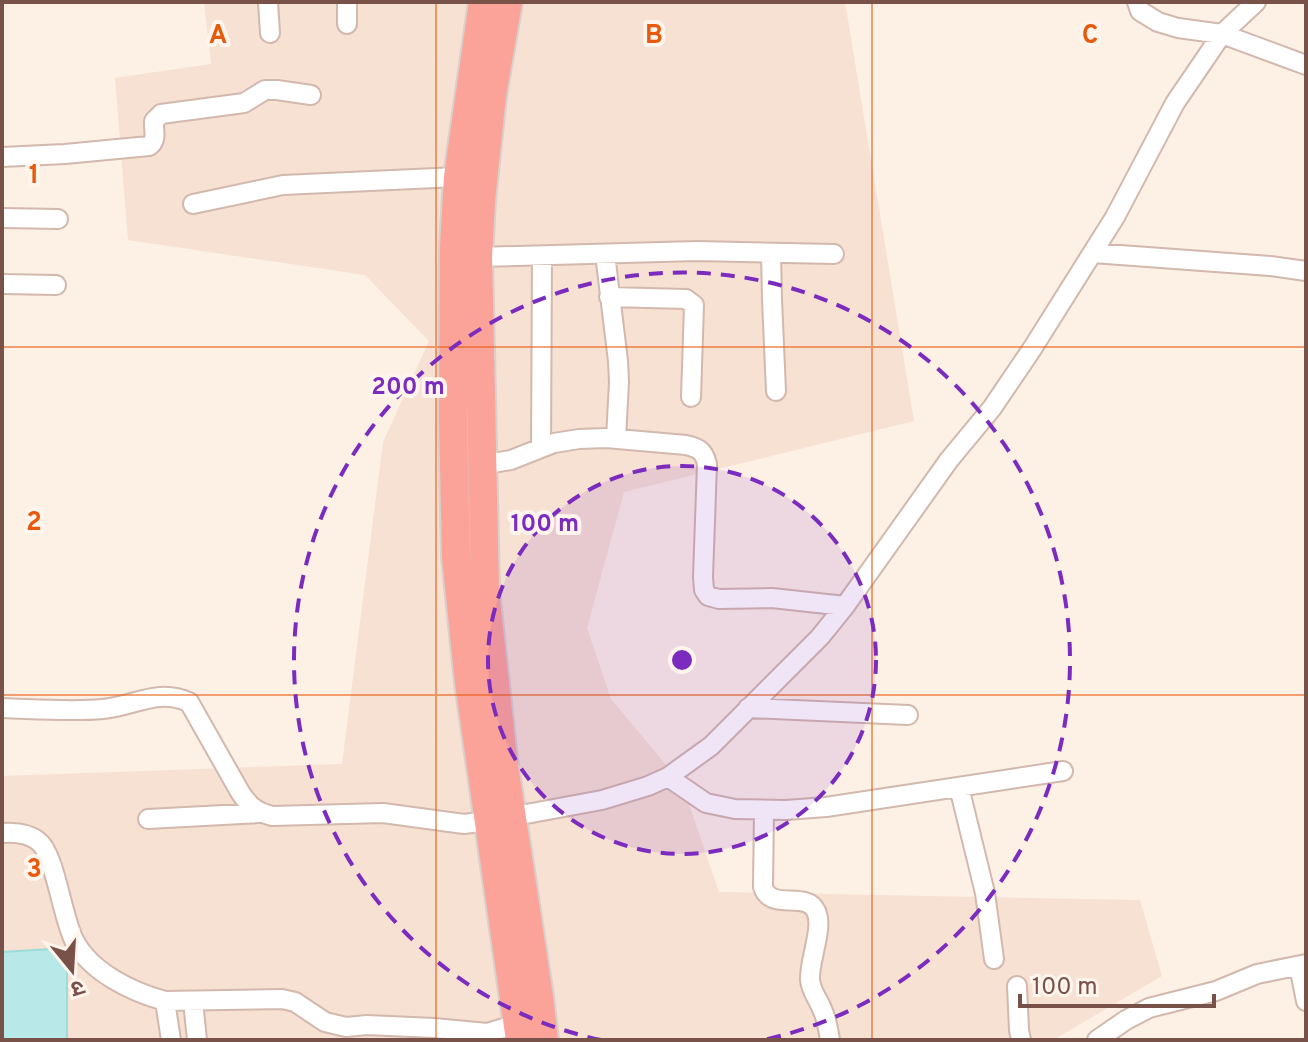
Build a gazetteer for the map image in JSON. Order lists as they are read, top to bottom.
{
  "scale_bar": "100 m",
  "north": "bottom",
  "grid": {
    "columns": ["A", "B", "C"],
    "rows": ["1", "2", "3"]
  },
  "rings": ["200 m", "100 m"]
}
